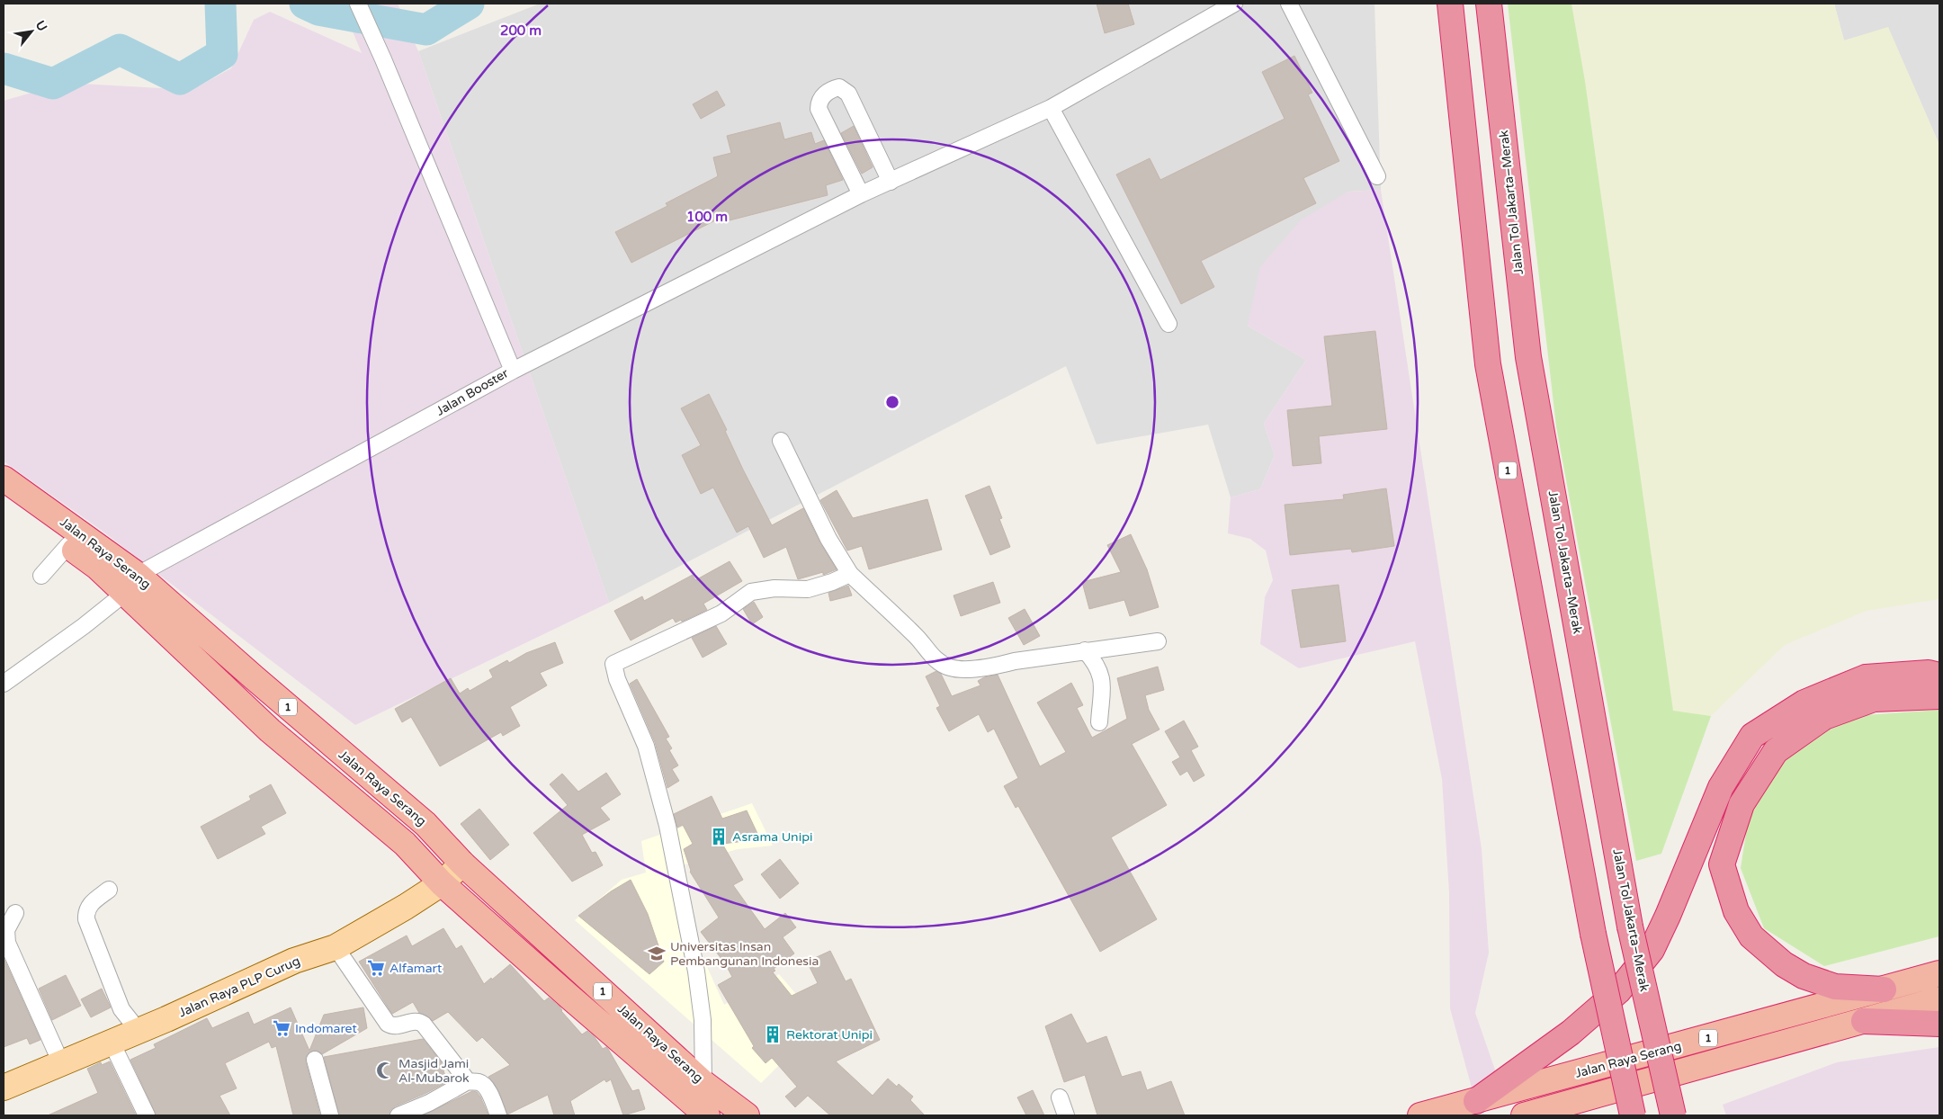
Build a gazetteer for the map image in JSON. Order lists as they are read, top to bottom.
{
  "streets": {
    "highway": ["Jalan Tol Jakarta–Merak", "1", "Jalan Raya Serang"],
    "main road": ["Jalan Raya PLP Curug"],
    "street": ["Jalan Booster"]
  },
  "crossings": [
    ["Jalan Booster", "Jalan Raya Serang"],
    ["Jalan Raya Serang", "Jalan Raya PLP Curug"]
  ],
  "places": {
    "building": ["Asrama Unipi", "Rektorat Unipi"],
    "school or university": ["Universitas Insan Pembangunan Indonesia"],
    "supermarket": ["Alfamart", "Indomaret"],
    "mosque": ["Masjid Jami Al-Mubarok"]
  },
  "north": "top right",
  "rings": ["200 m", "100 m"]
}
